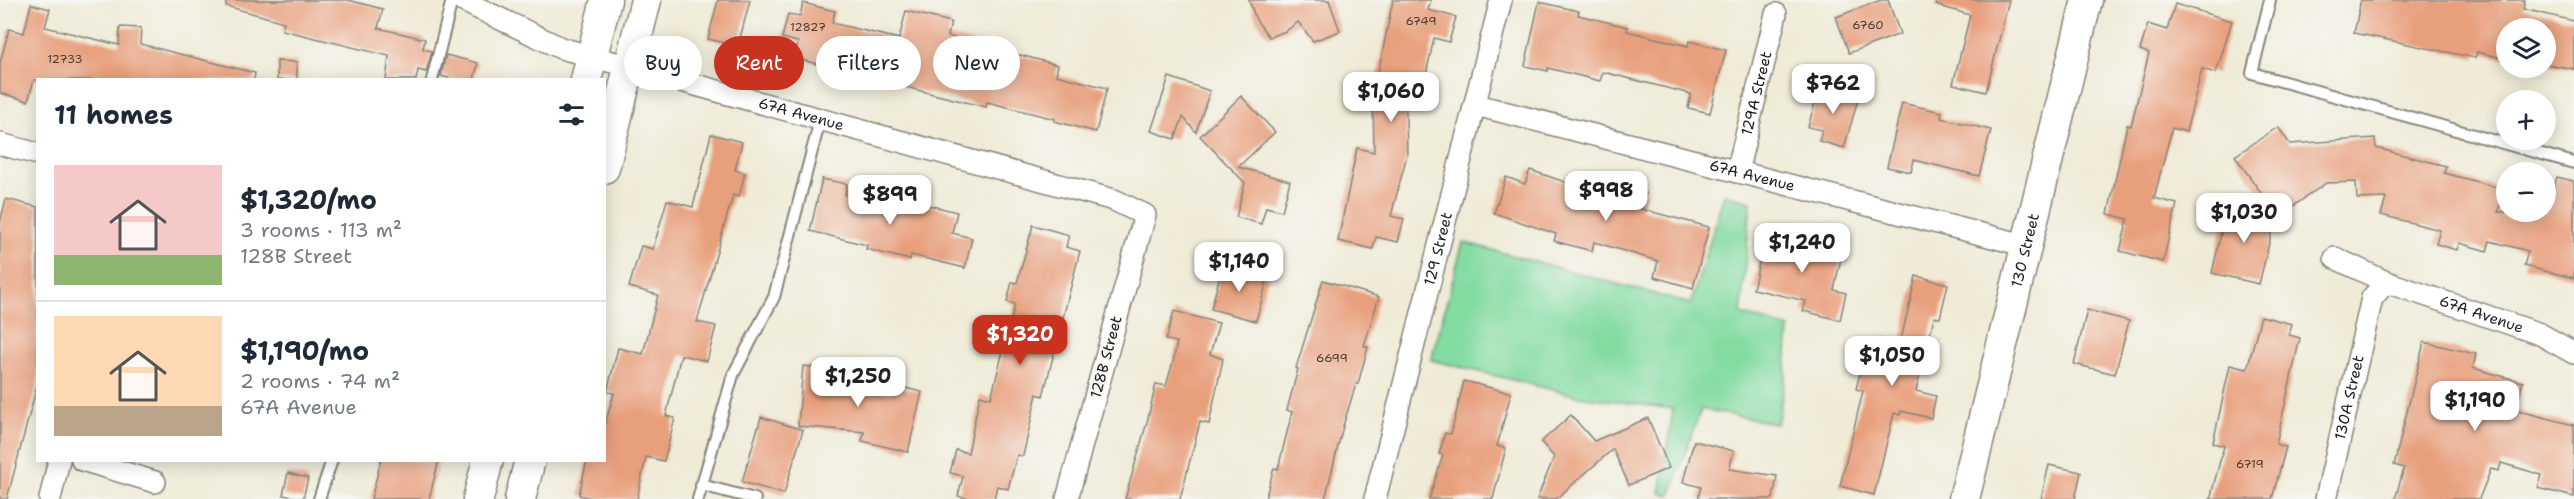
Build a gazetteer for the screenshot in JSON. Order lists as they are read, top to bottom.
{
  "streets": {
    "street": [
      "129A Street",
      "67A Avenue",
      "129 Street",
      "130 Street",
      "128B Street",
      "130A Street"
    ]
  },
  "crossings": [
    ["129A Street", "67A Avenue"],
    ["67A Avenue", "129 Street"],
    ["67A Avenue", "130 Street"],
    ["67A Avenue", "128B Street"],
    ["67A Avenue", "130A Street"]
  ],
  "house_numbers": [
    "6749",
    "6760",
    "12827",
    "12733",
    "6699",
    "6719"
  ],
  "page": {
    "map_buttons": ["+", "−"],
    "chip": [
      "Buy",
      "Rent",
      "Filters",
      "New"
    ],
    "price": [
      "$762",
      "$1,060",
      "$998",
      "$899",
      "$1,030",
      "$1,240",
      "$1,140",
      "$1,320",
      "$1,050",
      "$1,250",
      "$1,190"
    ],
    "heading": "11 homes",
    "list": [
      {
        "name": "$1,320/mo",
        "note": "3 rooms · 113 m² · 128B Street"
      },
      {
        "name": "$1,190/mo",
        "note": "2 rooms · 74 m² · 67A Avenue"
      }
    ]
  }
}
